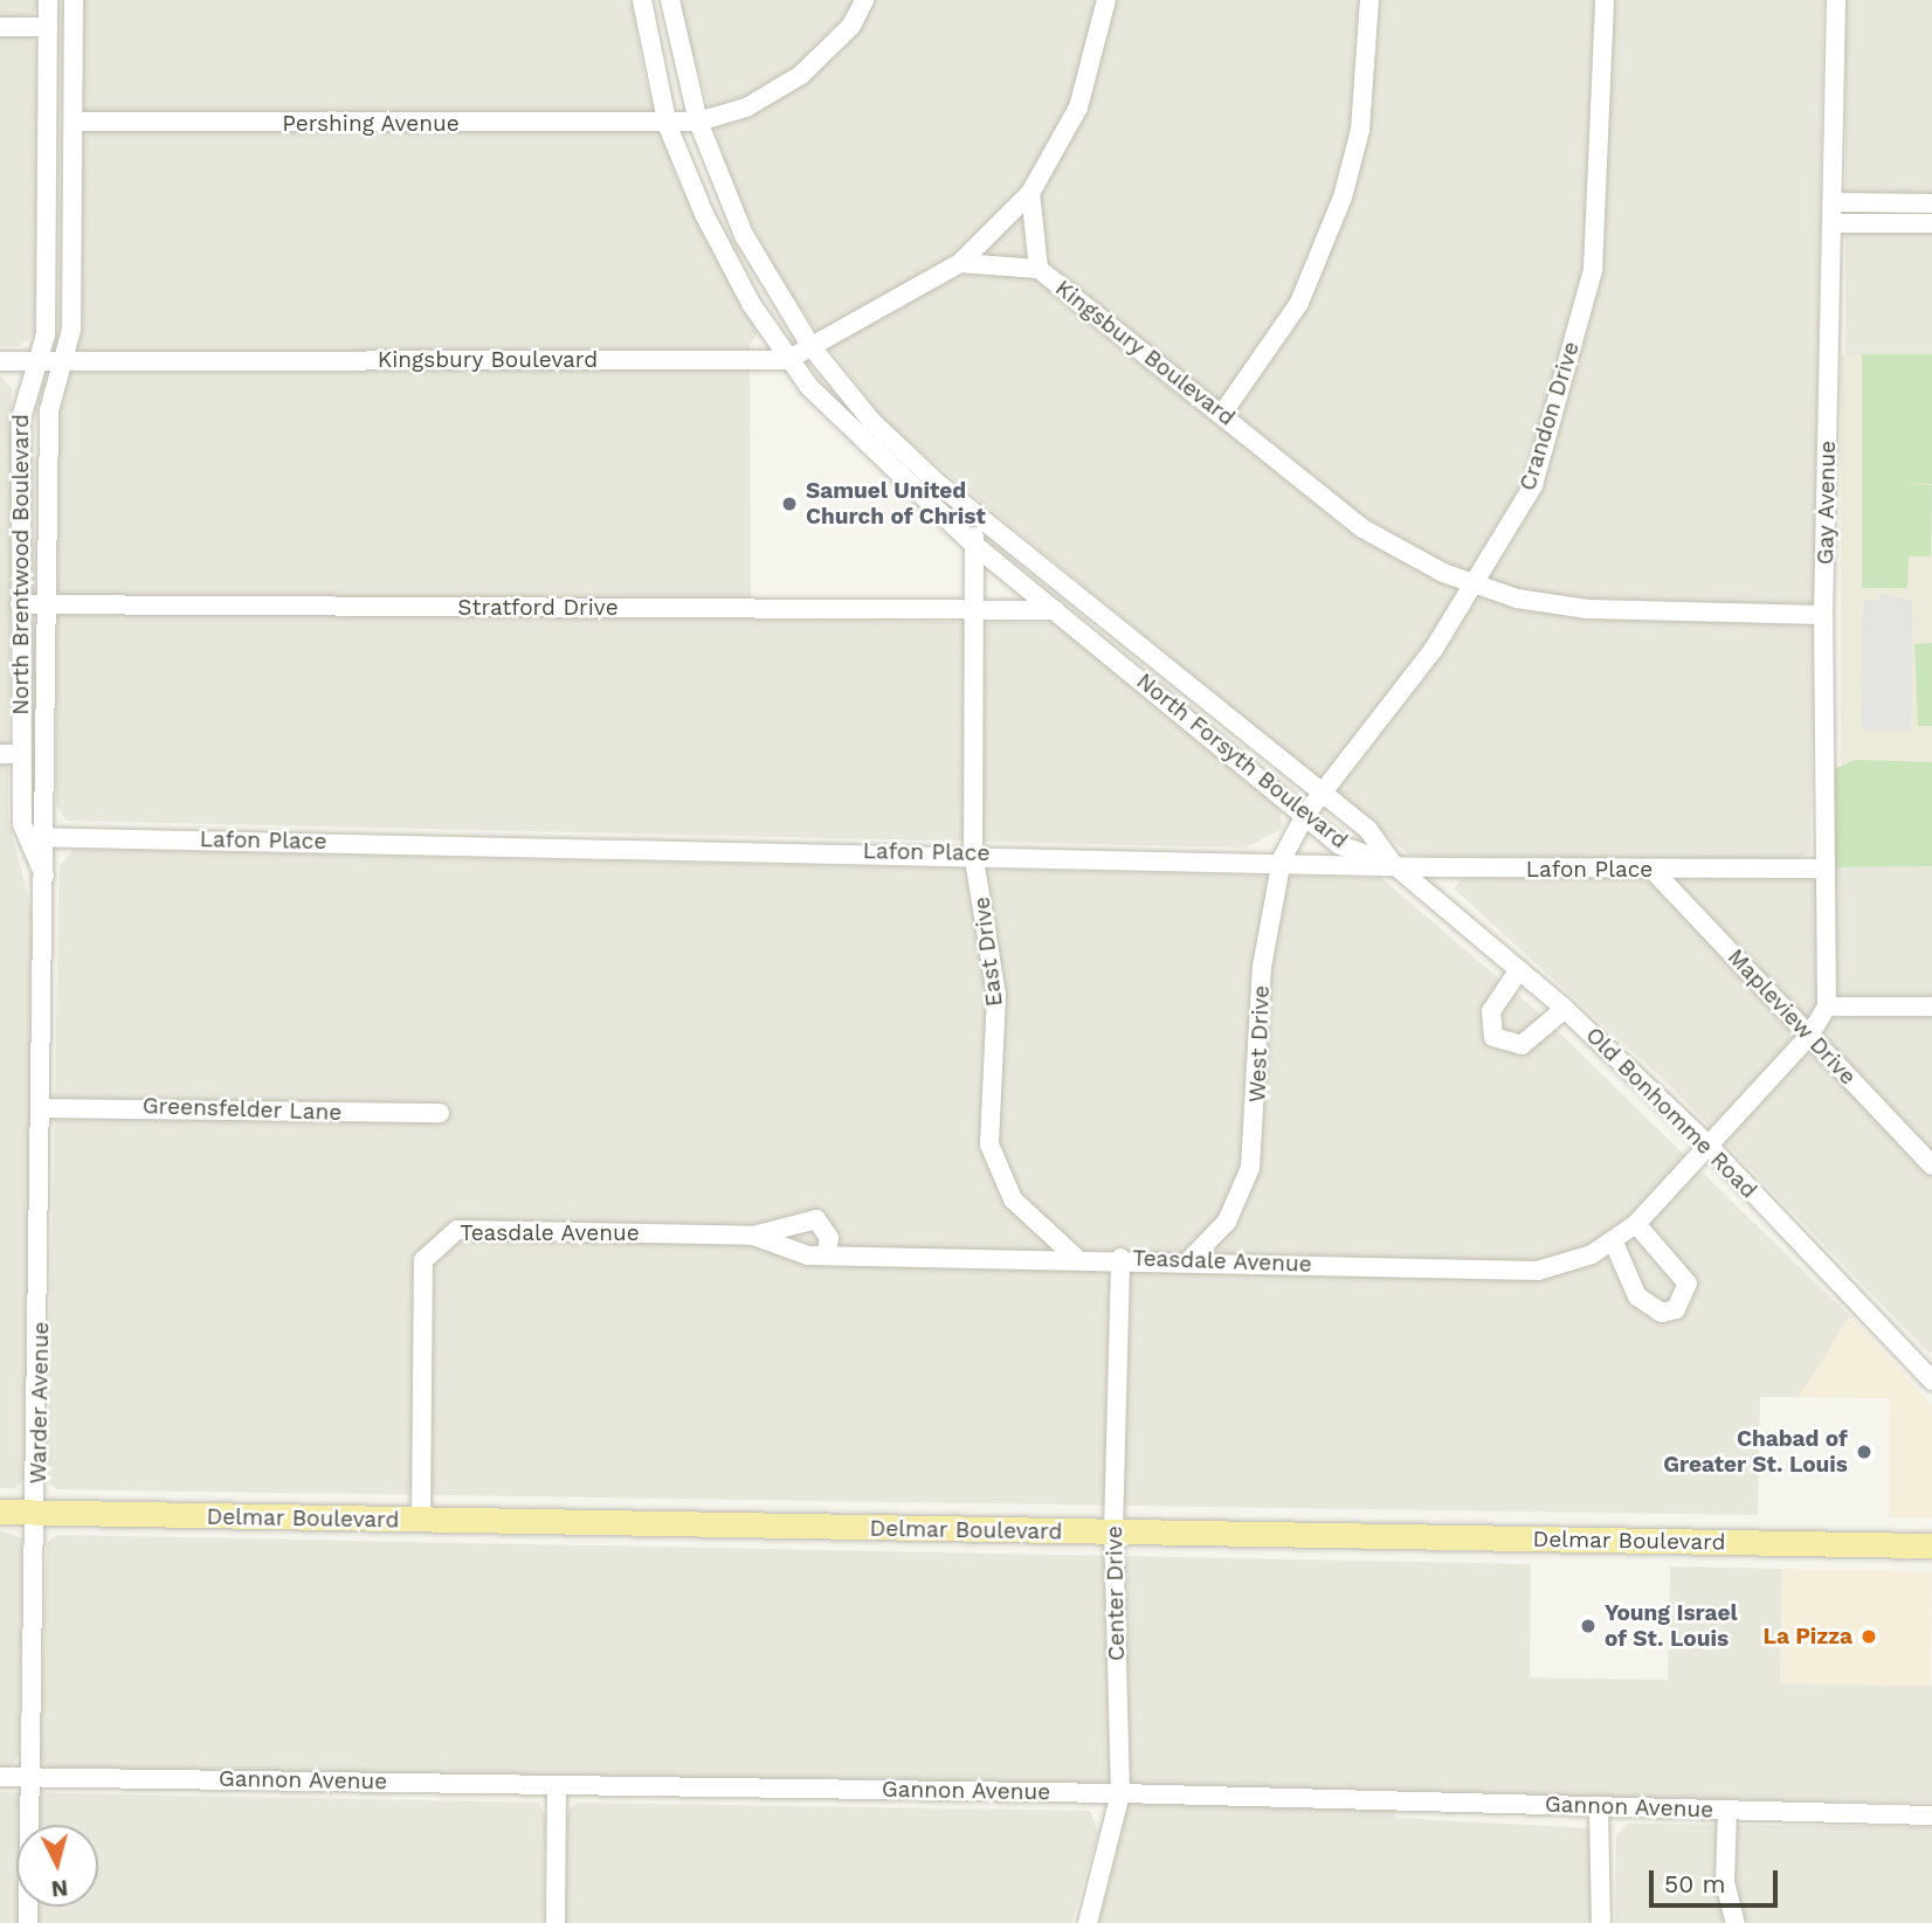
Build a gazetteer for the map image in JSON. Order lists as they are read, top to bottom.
{
  "streets": {
    "main road": ["Delmar Boulevard"],
    "street": [
      "Pershing Avenue",
      "Kingsbury Boulevard",
      "Crandon Drive",
      "Gay Avenue",
      "North Brentwood Boulevard",
      "Stratford Drive",
      "North Forsyth Boulevard",
      "Lafon Place",
      "East Drive",
      "Mapleview Drive",
      "West Drive",
      "Greensfelder Lane",
      "Old Bonhomme Road",
      "Teasdale Avenue",
      "Warder Avenue",
      "Center Drive",
      "Gannon Avenue"
    ]
  },
  "crossings": [
    ["Pershing Avenue", "North Brentwood Boulevard"],
    ["Pershing Avenue", "North Forsyth Boulevard"],
    ["Kingsbury Boulevard", "Crandon Drive"],
    ["Kingsbury Boulevard", "Gay Avenue"],
    ["Kingsbury Boulevard", "North Brentwood Boulevard"],
    ["Kingsbury Boulevard", "North Forsyth Boulevard"],
    ["Crandon Drive", "North Forsyth Boulevard"],
    ["Crandon Drive", "West Drive"],
    ["Gay Avenue", "Lafon Place"],
    ["Gay Avenue", "Teasdale Avenue"],
    ["North Brentwood Boulevard", "Stratford Drive"],
    ["North Brentwood Boulevard", "Lafon Place"],
    ["North Brentwood Boulevard", "Warder Avenue"],
    ["Stratford Drive", "North Forsyth Boulevard"],
    ["Stratford Drive", "East Drive"],
    ["North Forsyth Boulevard", "Lafon Place"],
    ["North Forsyth Boulevard", "East Drive"],
    ["North Forsyth Boulevard", "West Drive"],
    ["North Forsyth Boulevard", "Old Bonhomme Road"],
    ["Lafon Place", "East Drive"],
    ["Lafon Place", "Mapleview Drive"],
    ["Lafon Place", "West Drive"],
    ["Lafon Place", "Old Bonhomme Road"],
    ["Lafon Place", "Warder Avenue"],
    ["East Drive", "Teasdale Avenue"],
    ["Mapleview Drive", "Teasdale Avenue"],
    ["West Drive", "Teasdale Avenue"],
    ["Greensfelder Lane", "Warder Avenue"],
    ["Old Bonhomme Road", "Teasdale Avenue"],
    ["Teasdale Avenue", "Delmar Boulevard"],
    ["Teasdale Avenue", "Center Drive"],
    ["Warder Avenue", "Delmar Boulevard"],
    ["Warder Avenue", "Gannon Avenue"],
    ["Delmar Boulevard", "Center Drive"],
    ["Center Drive", "Gannon Avenue"]
  ],
  "places": [
    "Samuel United Church of Christ",
    "Chabad of Greater St. Louis",
    "Young Israel of St. Louis",
    "La Pizza"
  ],
  "scale_bar": "50 m",
  "north": "bottom"
}
